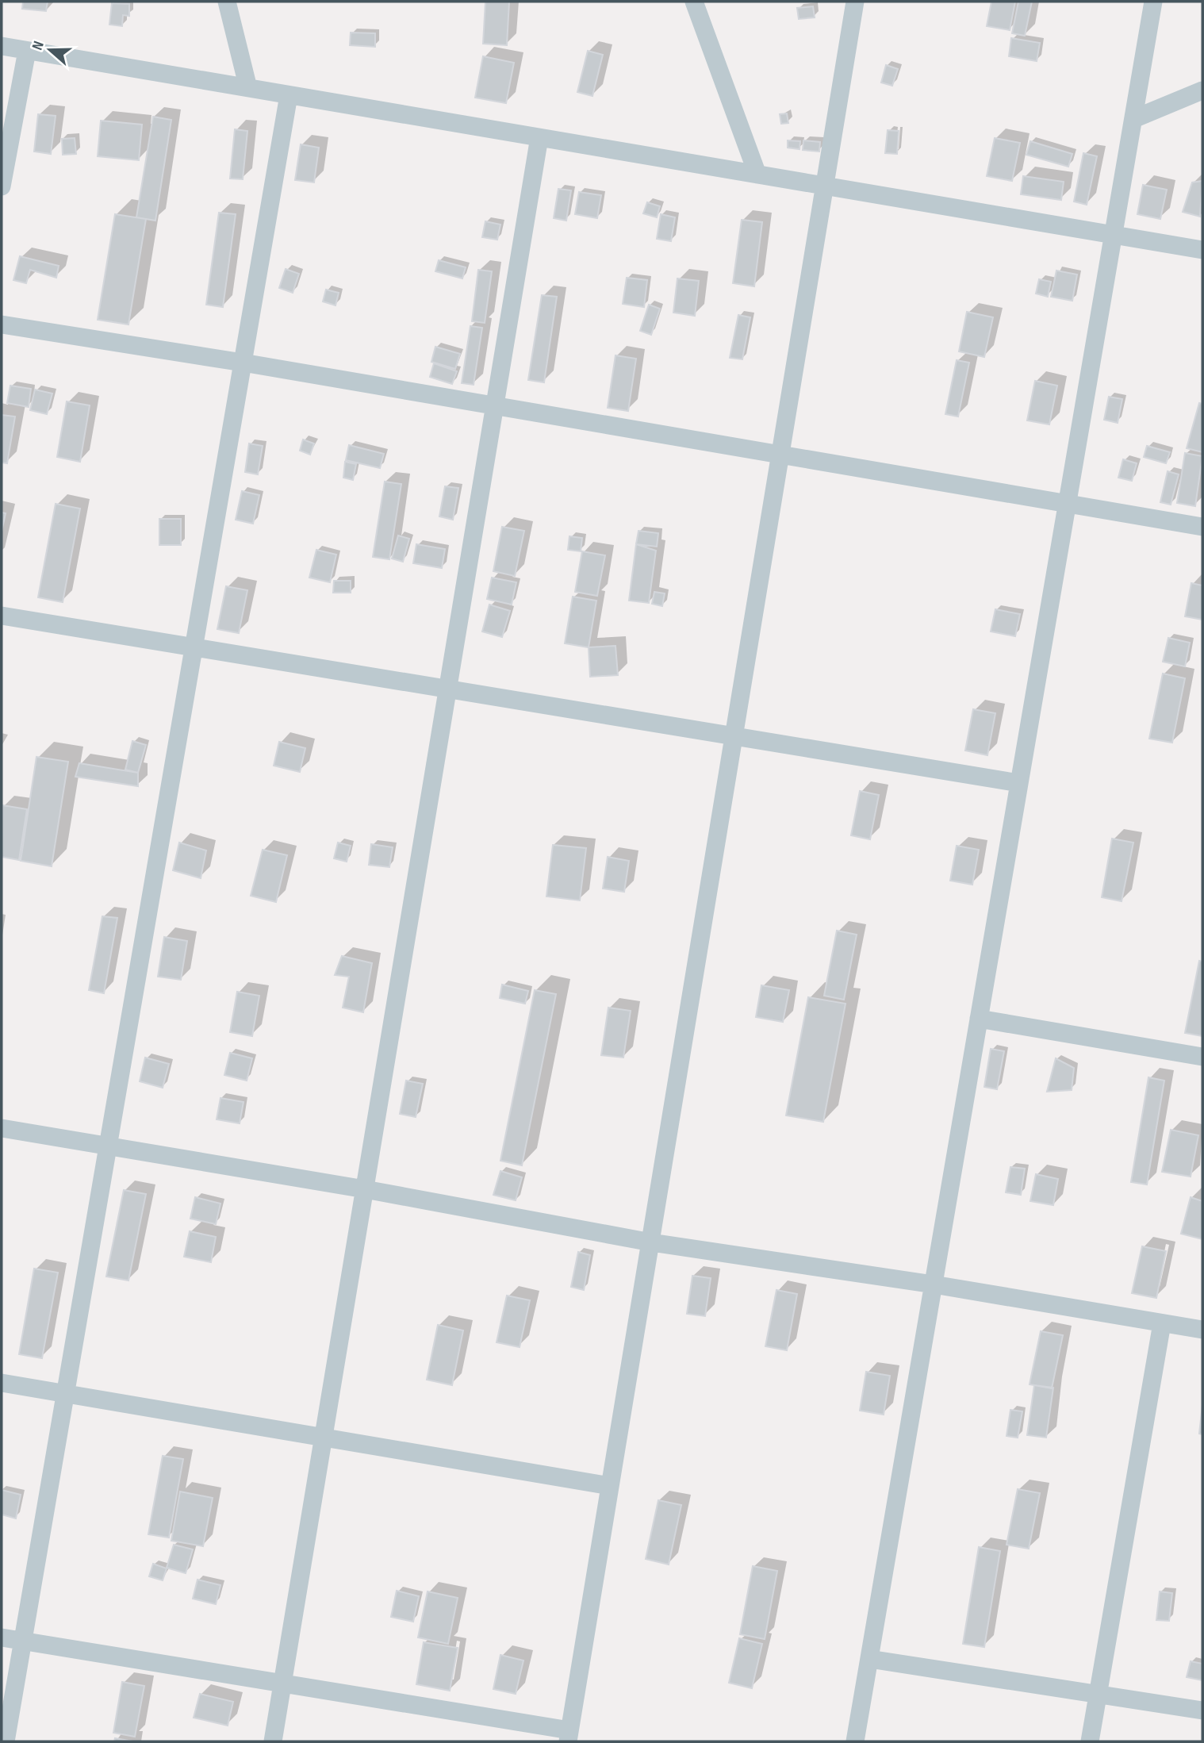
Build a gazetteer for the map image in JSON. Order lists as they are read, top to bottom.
{
  "north": "left"
}
